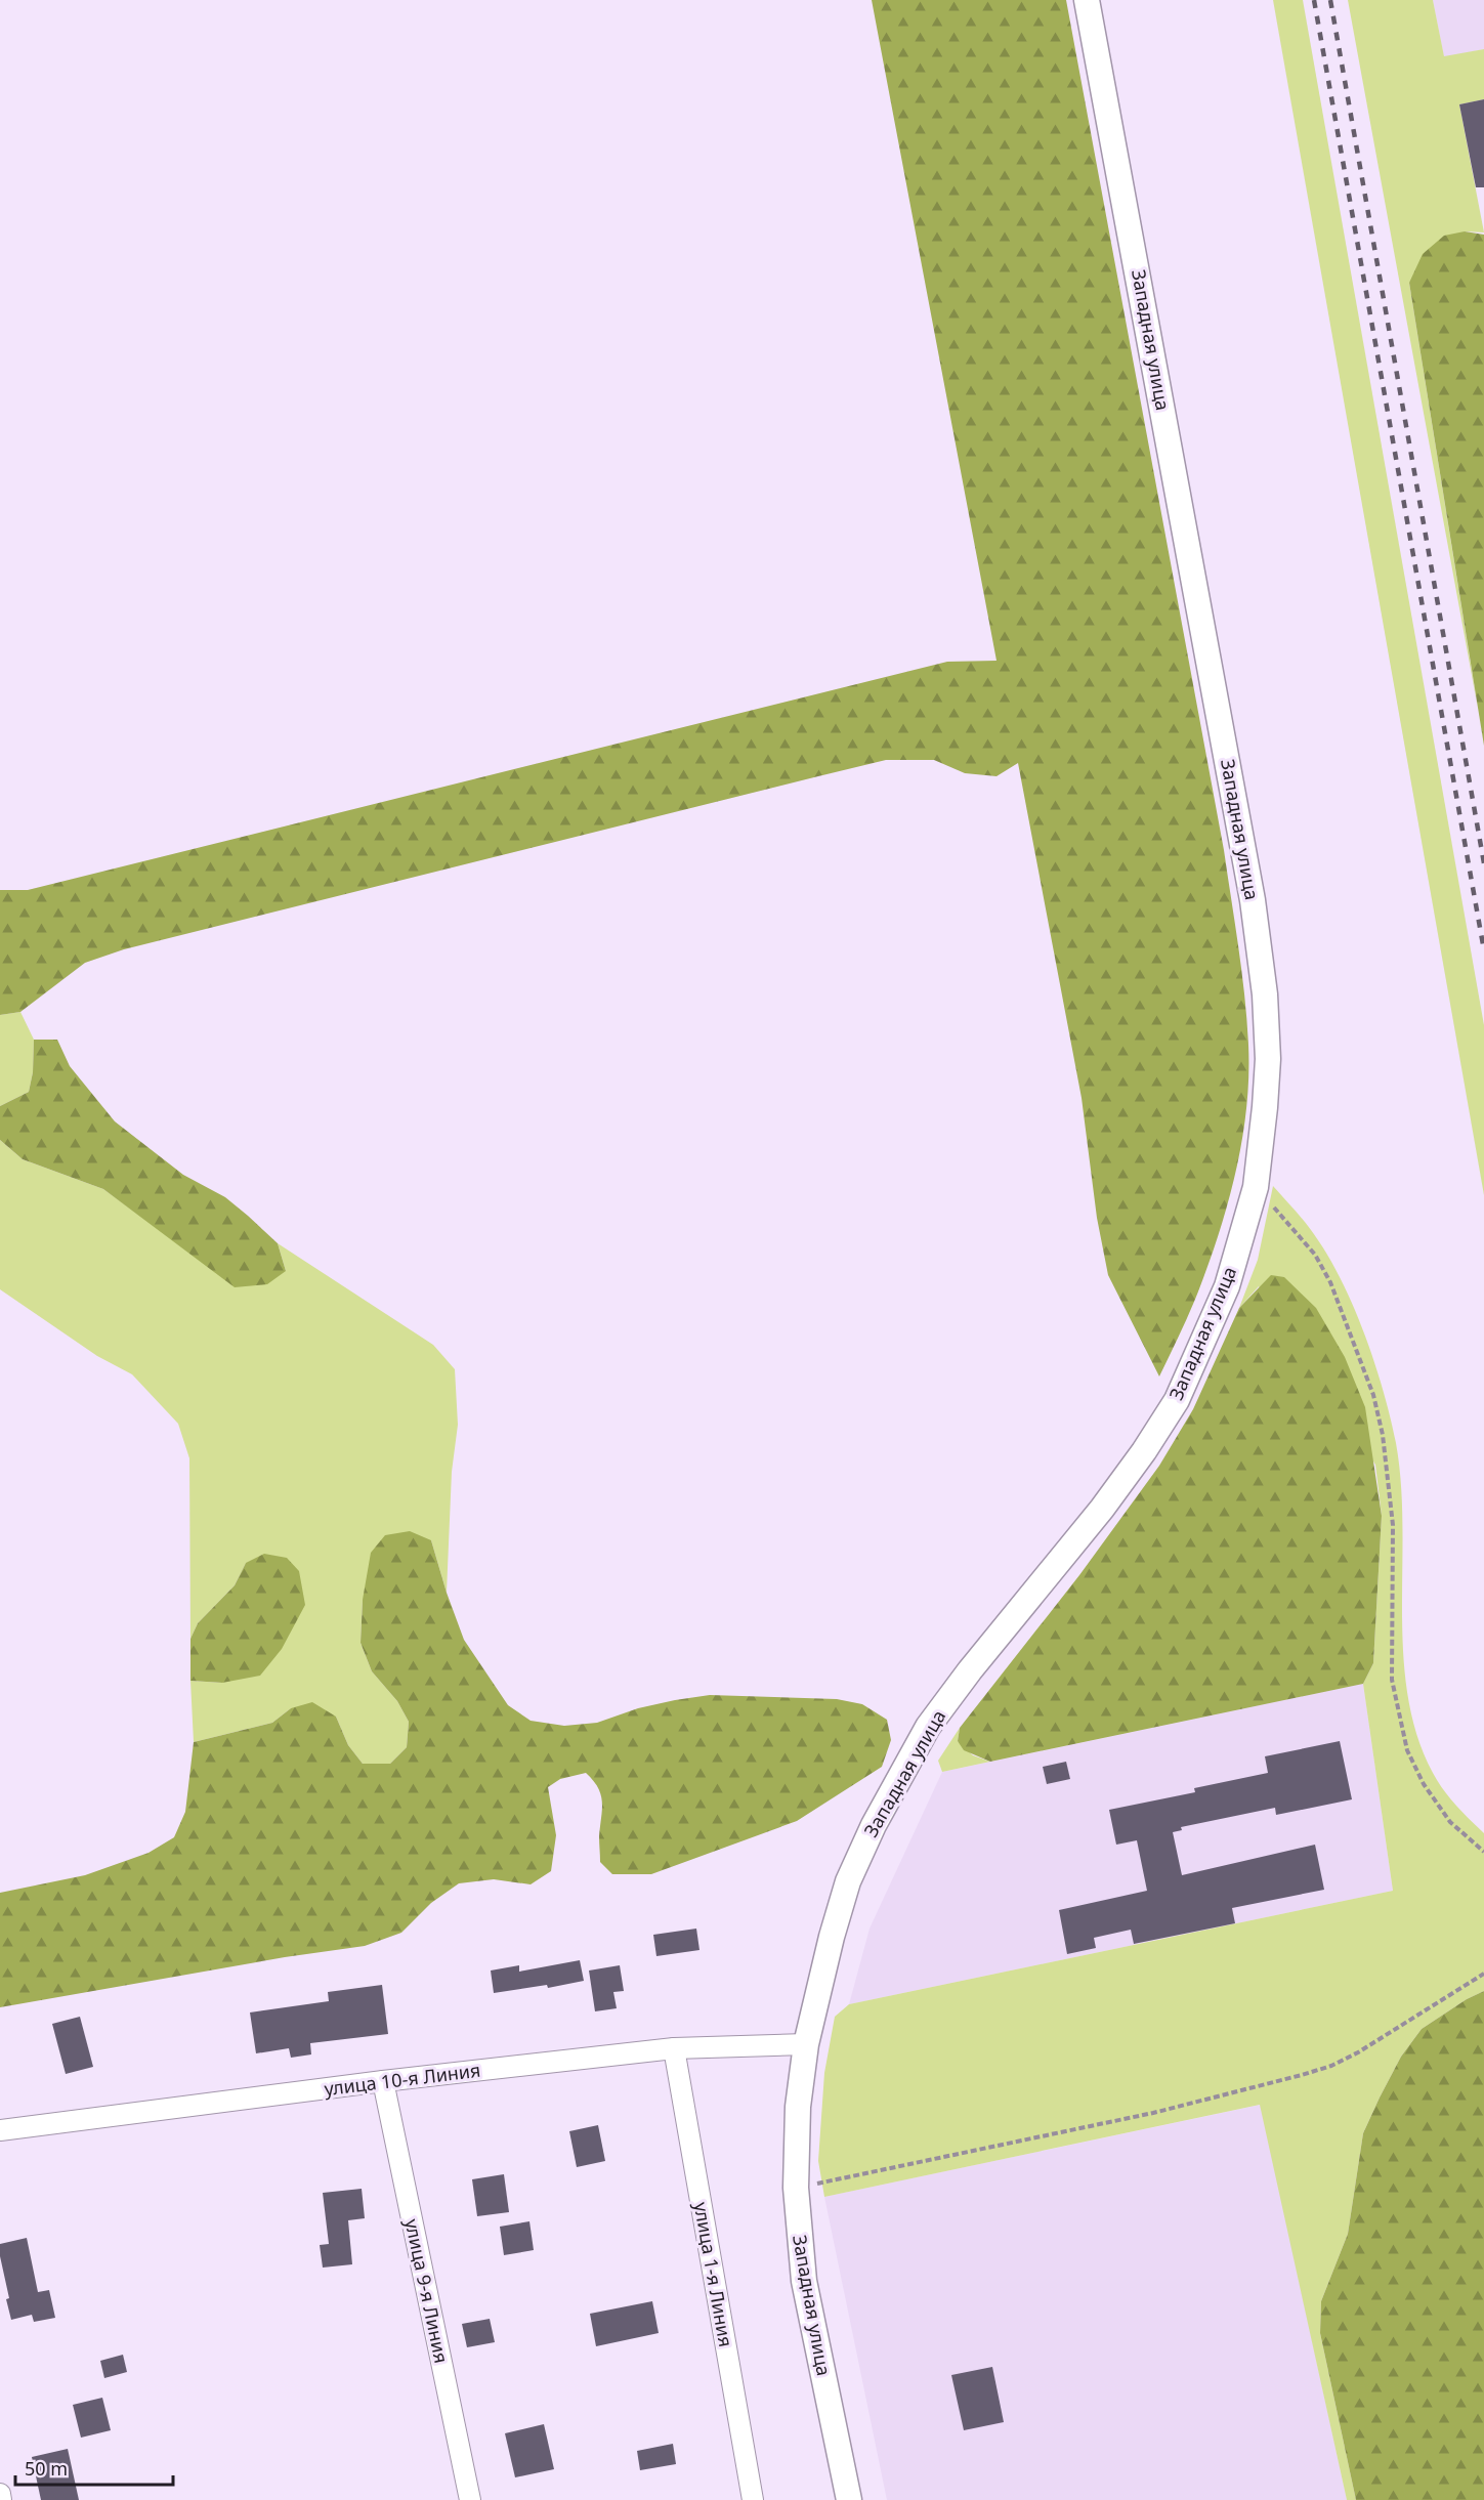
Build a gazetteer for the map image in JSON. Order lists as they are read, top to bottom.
{
  "streets": {
    "street": [
      "Западная улица",
      "улица 10-я Линия",
      "улица 1-я Линия",
      "улица 9-я Линия"
    ]
  },
  "crossings": [
    ["Западная улица", "улица 10-я Линия"],
    ["улица 10-я Линия", "улица 1-я Линия"],
    ["улица 10-я Линия", "улица 9-я Линия"]
  ],
  "scale_bar": "50 m"
}
